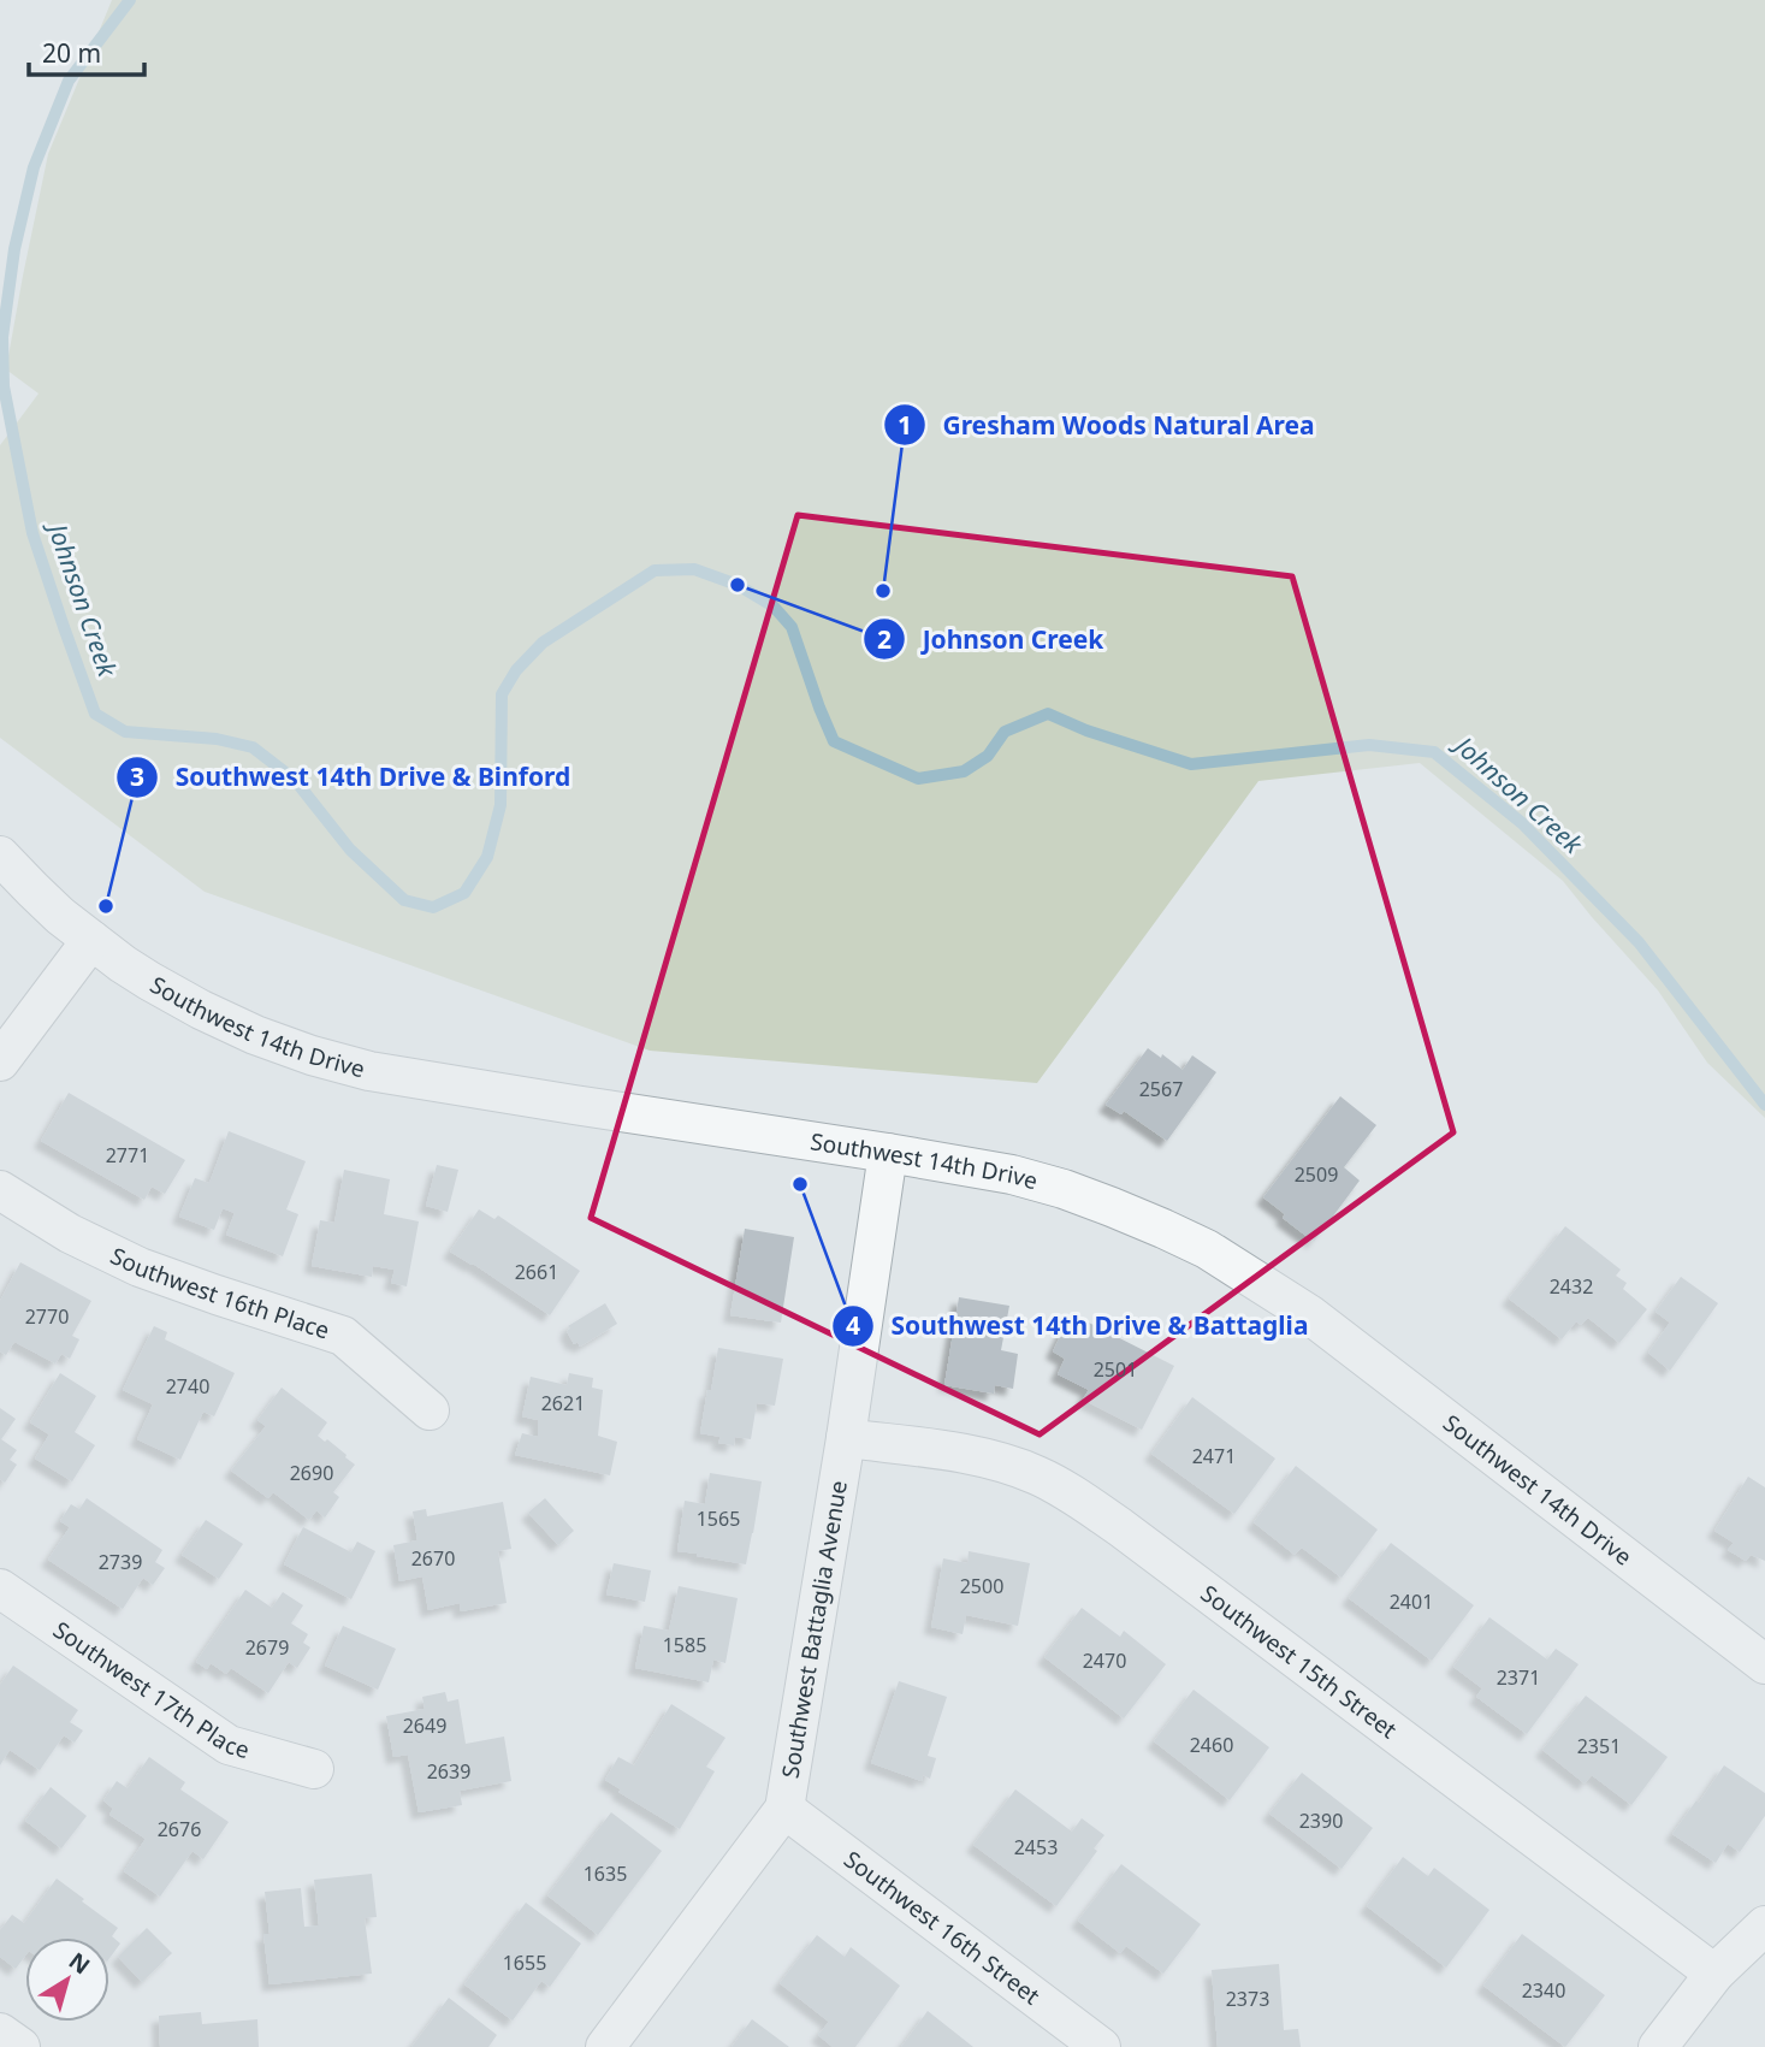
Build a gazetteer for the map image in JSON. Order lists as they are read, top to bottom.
{
  "streets": {
    "street": [
      "Southwest 14th Drive",
      "Southwest 16th Place",
      "Southwest Battaglia Avenue",
      "Southwest 15th Street",
      "Southwest 17th Place",
      "Southwest 16th Street"
    ]
  },
  "crossings": [
    ["Southwest 14th Drive", "Southwest Battaglia Avenue"],
    ["Southwest Battaglia Avenue", "Southwest 15th Street"],
    ["Southwest Battaglia Avenue", "Southwest 16th Street"]
  ],
  "water": ["Johnson Creek"],
  "places": [
    "Johnson Creek",
    "Gresham Woods Natural Area",
    "Southwest 14th Drive & Binford",
    "Southwest 14th Drive & Battaglia"
  ],
  "house_numbers": [
    "2567",
    "2771",
    "2509",
    "2661",
    "2432",
    "2770",
    "2501",
    "2740",
    "2621",
    "2471",
    "2690",
    "1565",
    "2670",
    "2739",
    "2500",
    "2401",
    "1585",
    "2679",
    "2470",
    "2371",
    "2649",
    "2460",
    "2351",
    "2639",
    "2390",
    "2676",
    "2453",
    "1635",
    "1655",
    "2340",
    "2373"
  ],
  "scale_bar": "20 m",
  "north": "top right"
}
